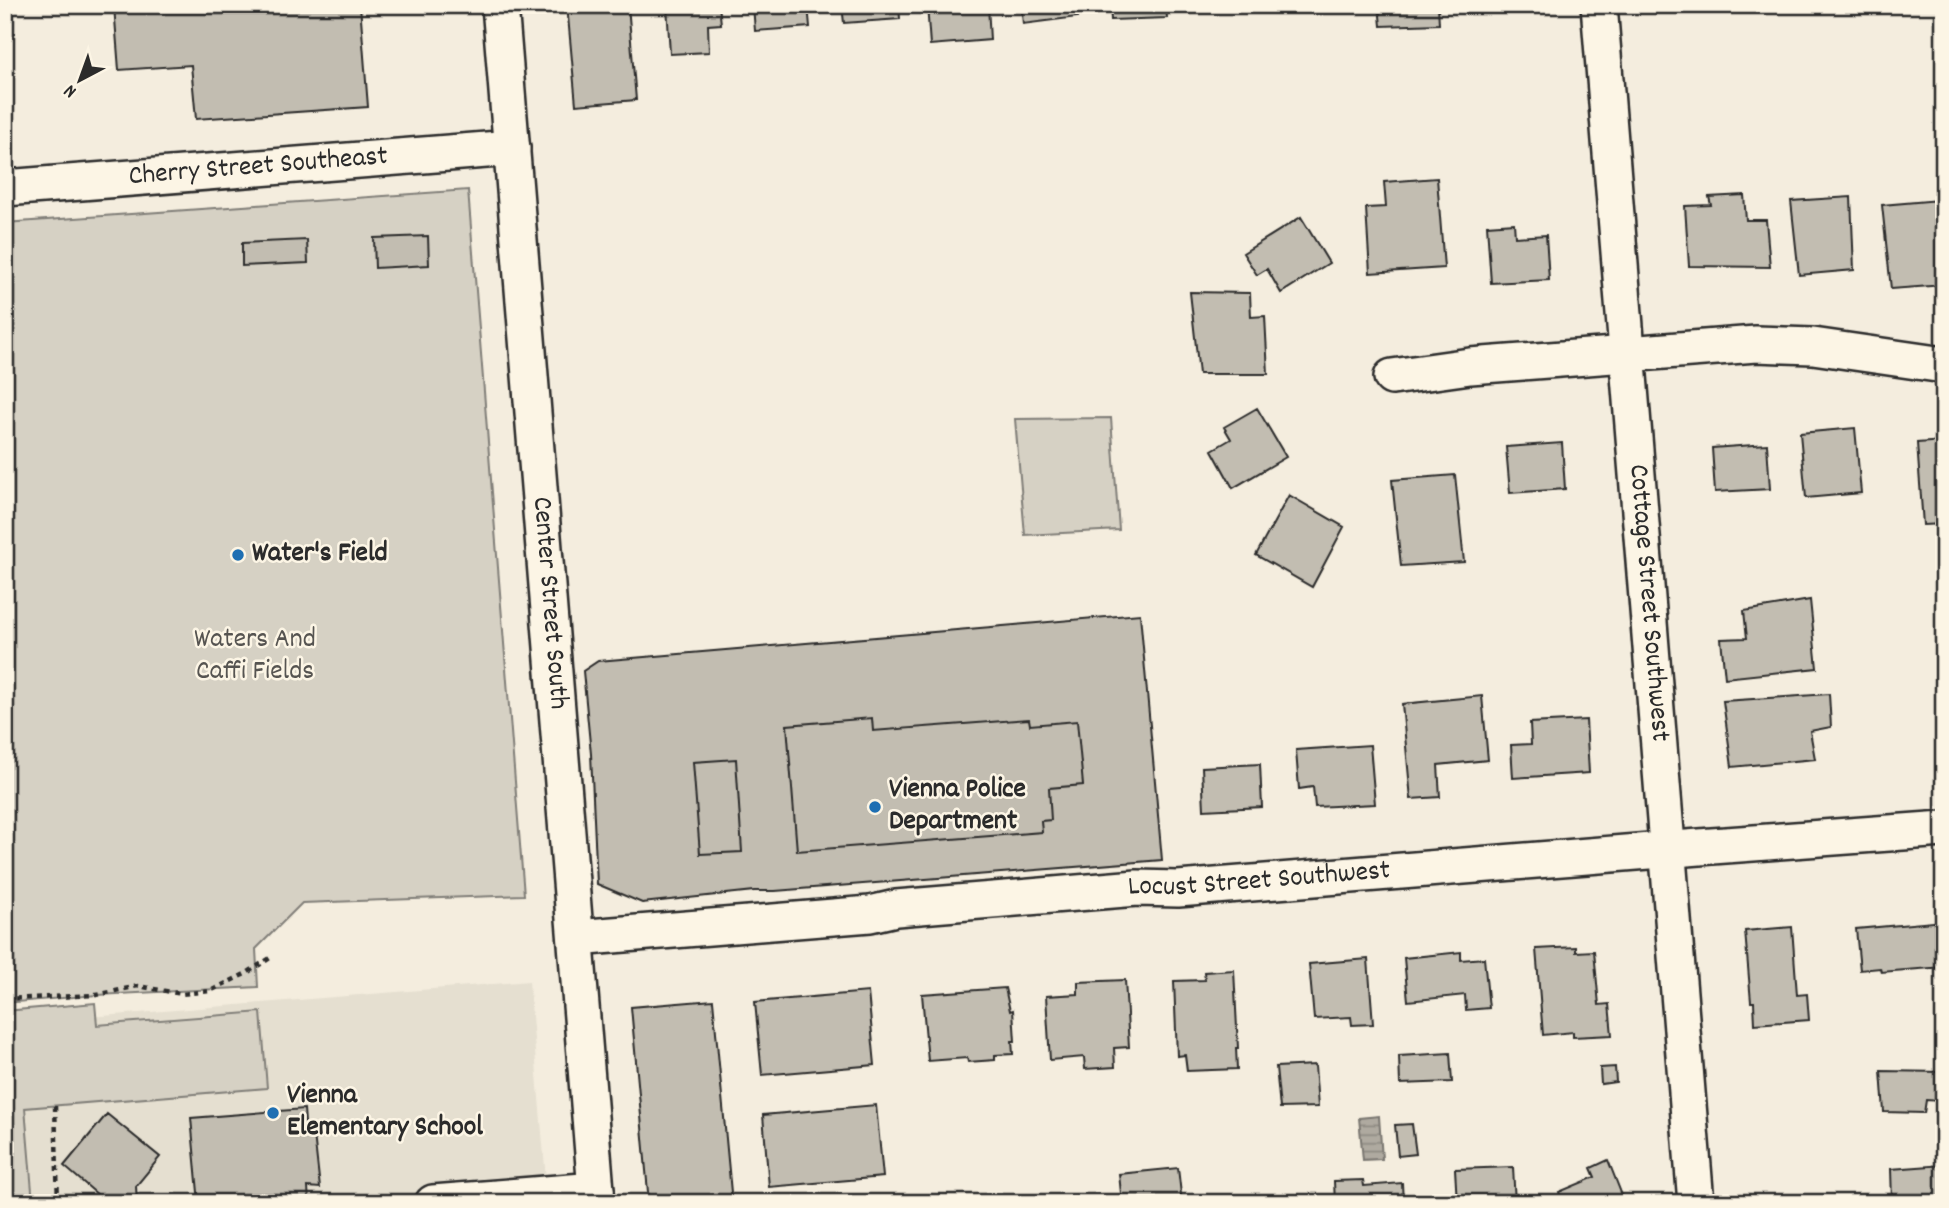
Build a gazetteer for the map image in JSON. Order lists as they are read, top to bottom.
{
  "streets": {
    "street": [
      "Cherry Street Southeast",
      "Center Street South",
      "Cottage Street Southwest",
      "Locust Street Southwest"
    ]
  },
  "crossings": [
    ["Cherry Street Southeast", "Center Street South"],
    ["Center Street South", "Locust Street Southwest"],
    ["Cottage Street Southwest", "Locust Street Southwest"]
  ],
  "parks": ["Waters And Caffi Fields"],
  "places": ["Water's Field", "Vienna Police Department", "Vienna Elementary School"],
  "north": "bottom left"
}
